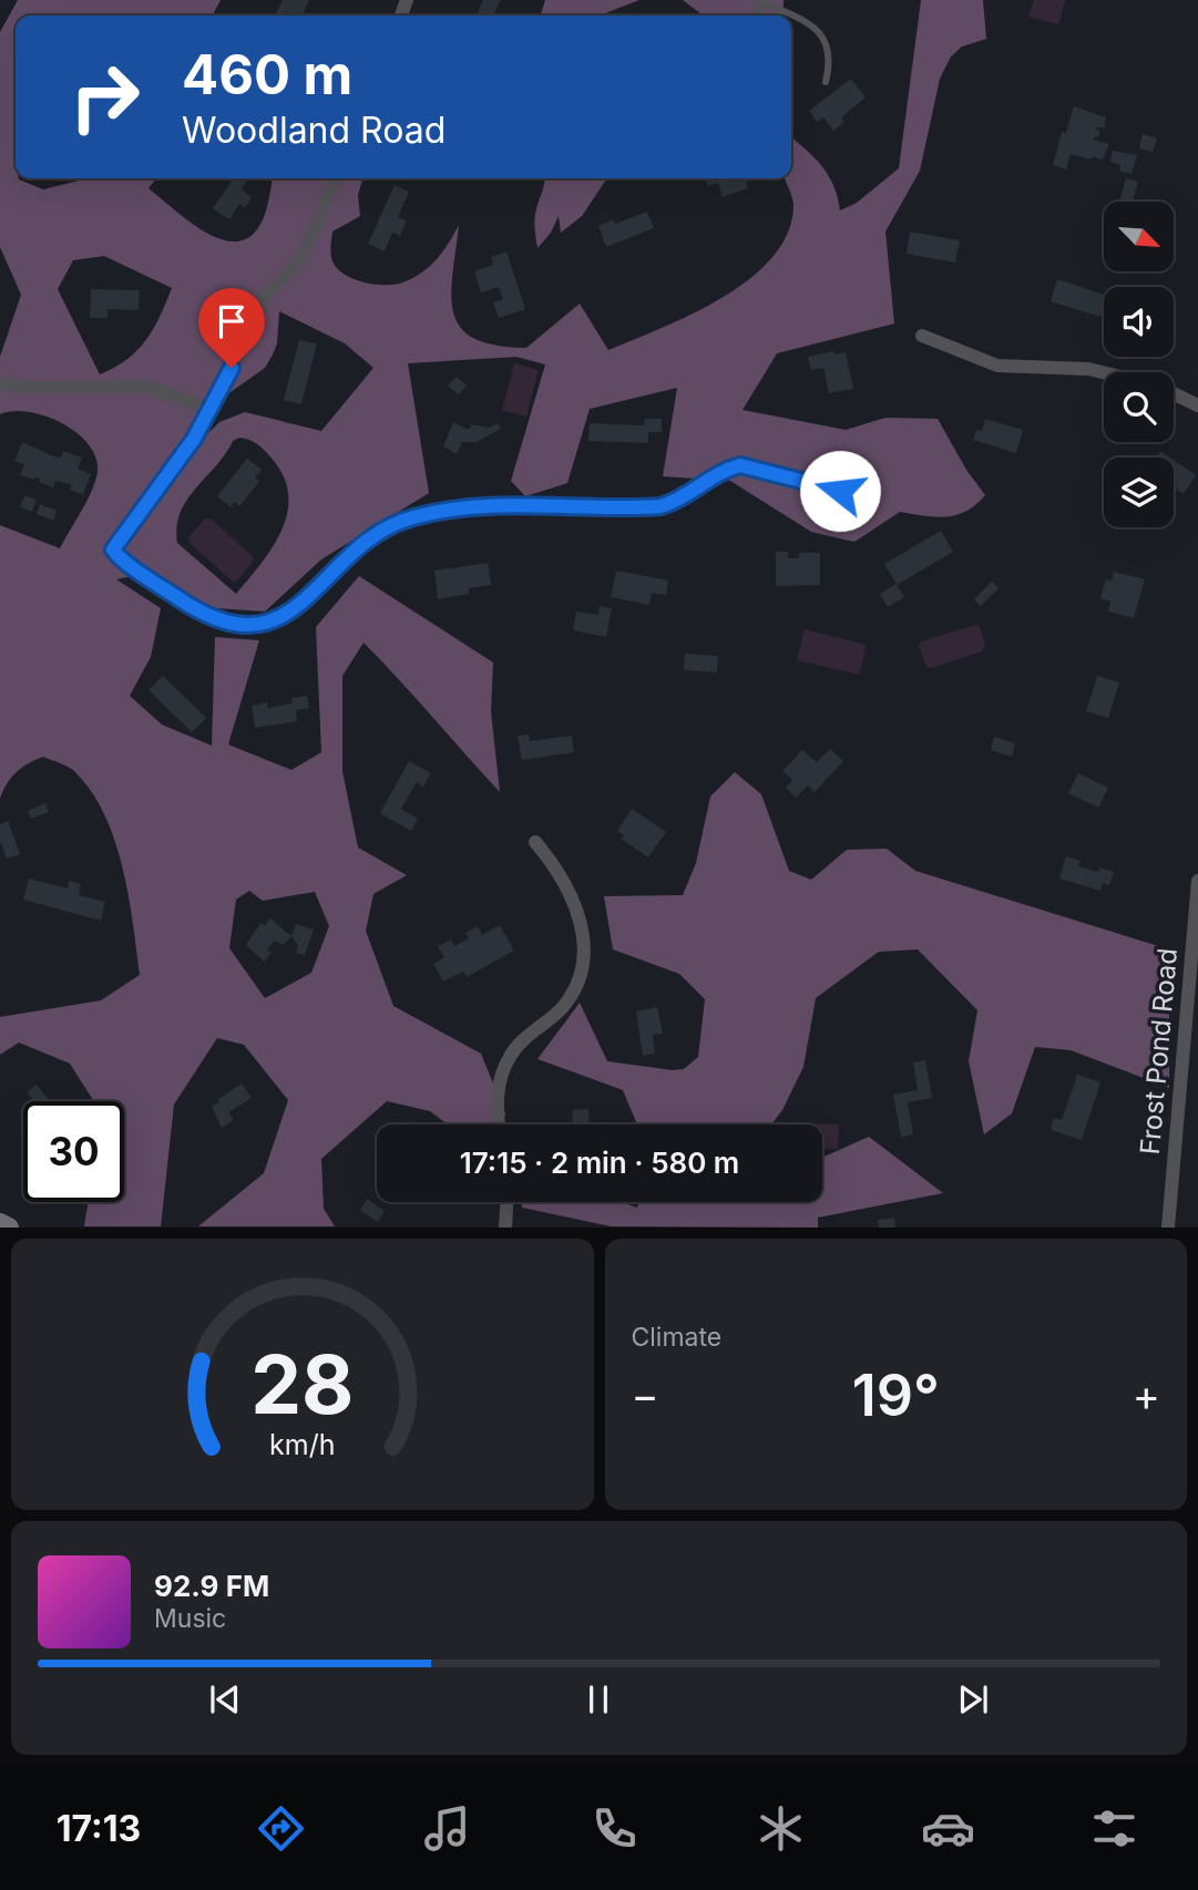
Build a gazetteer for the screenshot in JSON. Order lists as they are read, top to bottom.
{
  "streets": {
    "street": ["Frost Pond Road"]
  },
  "north": "bottom right",
  "page": {
    "turn": ["460 m", "Woodland Road"],
    "limit": "30",
    "trip": "17:15 · 2 min · 580 m",
    "tile": "Climate",
    "heat": ["−", "19°", "+"],
    "song": ["92.9 FM", "Music"],
    "tabs": "17:13",
    "gauge": ["28", "km/h"]
  }
}
